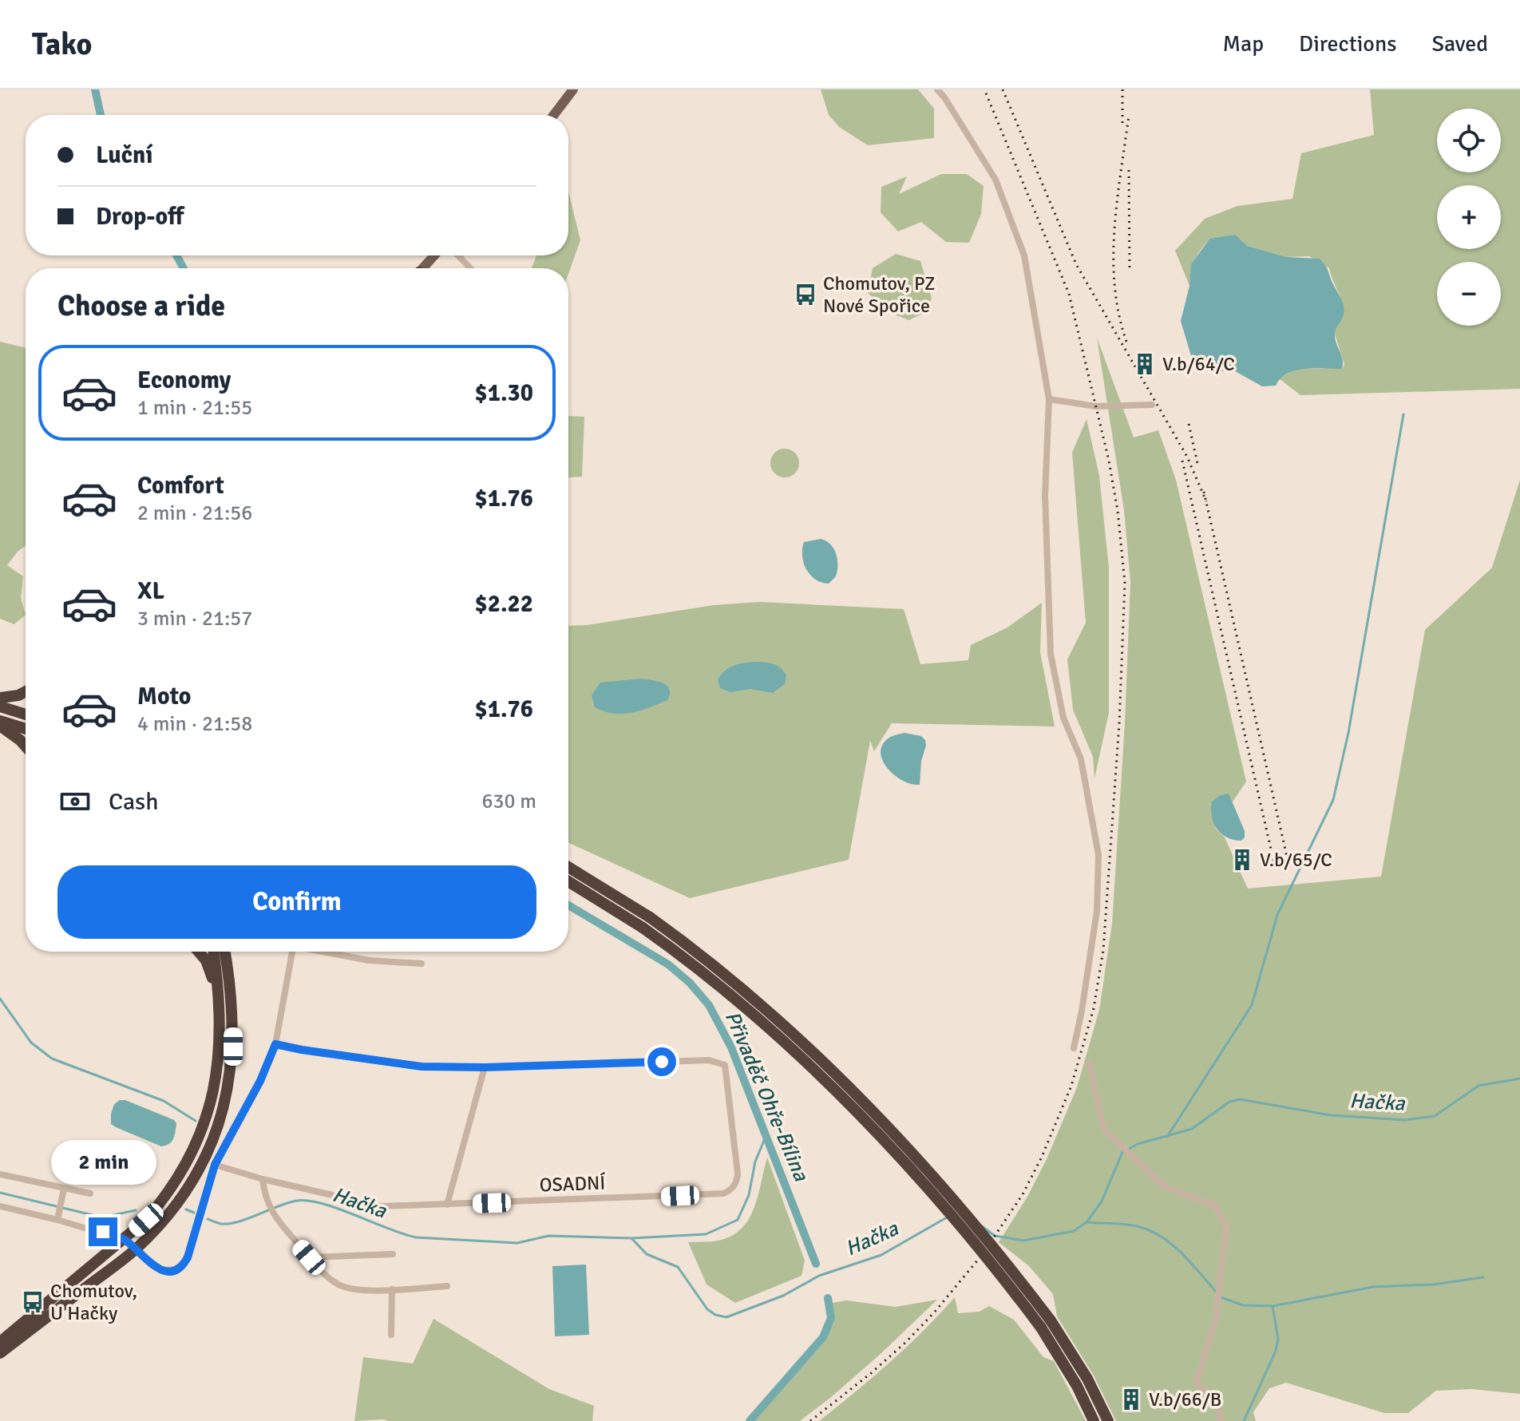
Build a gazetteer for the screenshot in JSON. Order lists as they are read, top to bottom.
{
  "streets": {
    "street": ["OSADNÍ"]
  },
  "water": ["Přivaděč Ohře-Bílina", "Hačka"],
  "places": {
    "bus stop": ["Chomutov, PZ Nové Spořice", "Chomutov, U Hačky"],
    "building": ["V.b/64/C", "V.b/65/C", "V.b/66/B"]
  },
  "page": {
    "header": "Tako",
    "nav": ["Map", "Directions", "Saved"],
    "map_buttons": ["+", "−"],
    "banner": ["Luční", "Drop-off"],
    "heading": "Choose a ride",
    "list": [
      {
        "name": "Economy",
        "note": "1 min · 21:55",
        "value": "$1.30"
      },
      {
        "name": "Comfort",
        "note": "2 min · 21:56",
        "value": "$1.76"
      },
      {
        "name": "XL",
        "note": "3 min · 21:57",
        "value": "$2.22"
      },
      {
        "name": "Moto",
        "note": "4 min · 21:58",
        "value": "$1.76"
      }
    ],
    "pay": ["Cash", "630 m"],
    "buttons": "Confirm",
    "bubble": "2 min"
  }
}
